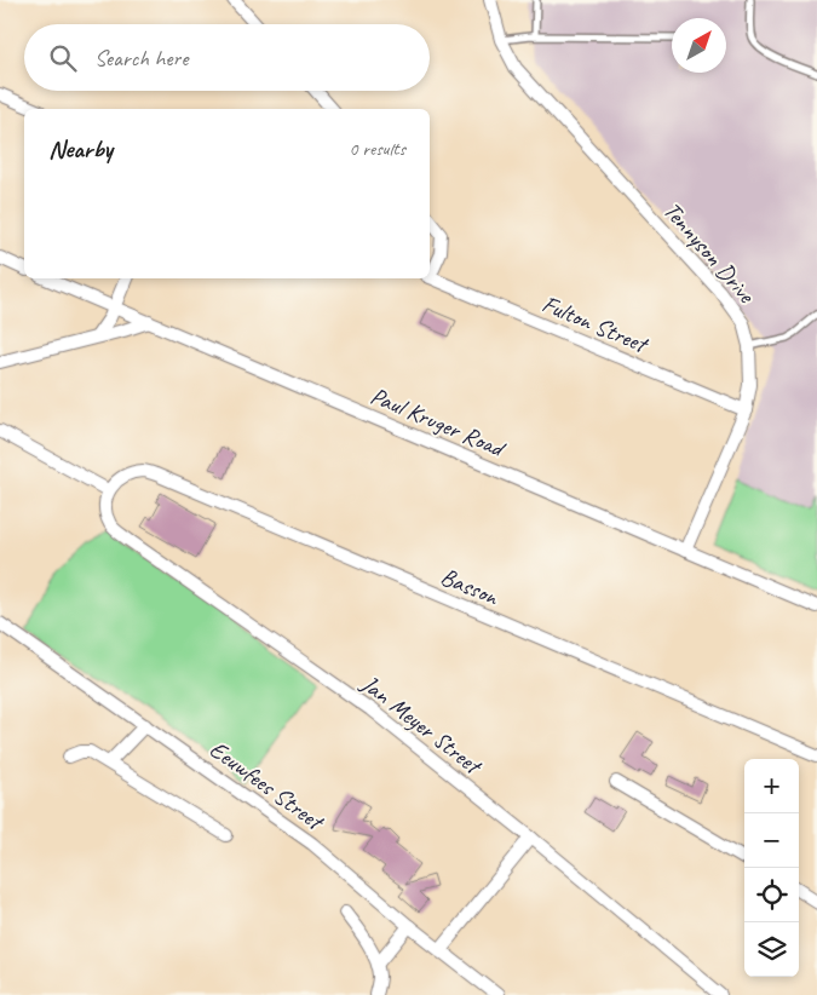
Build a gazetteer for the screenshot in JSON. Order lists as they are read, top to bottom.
{
  "streets": {
    "street": [
      "Tennyson Drive",
      "Fulton Street",
      "Paul Kruger Road",
      "Basson",
      "Jan Meyer Street",
      "Eeuwfees Street"
    ]
  },
  "crossings": [
    ["Tennyson Drive", "Fulton Street"],
    ["Tennyson Drive", "Paul Kruger Road"],
    ["Basson", "Jan Meyer Street"]
  ],
  "north": "top right",
  "page": {
    "search": "Search here",
    "heading": ["Nearby", "0 results"],
    "map_buttons": ["+", "−"]
  }
}
